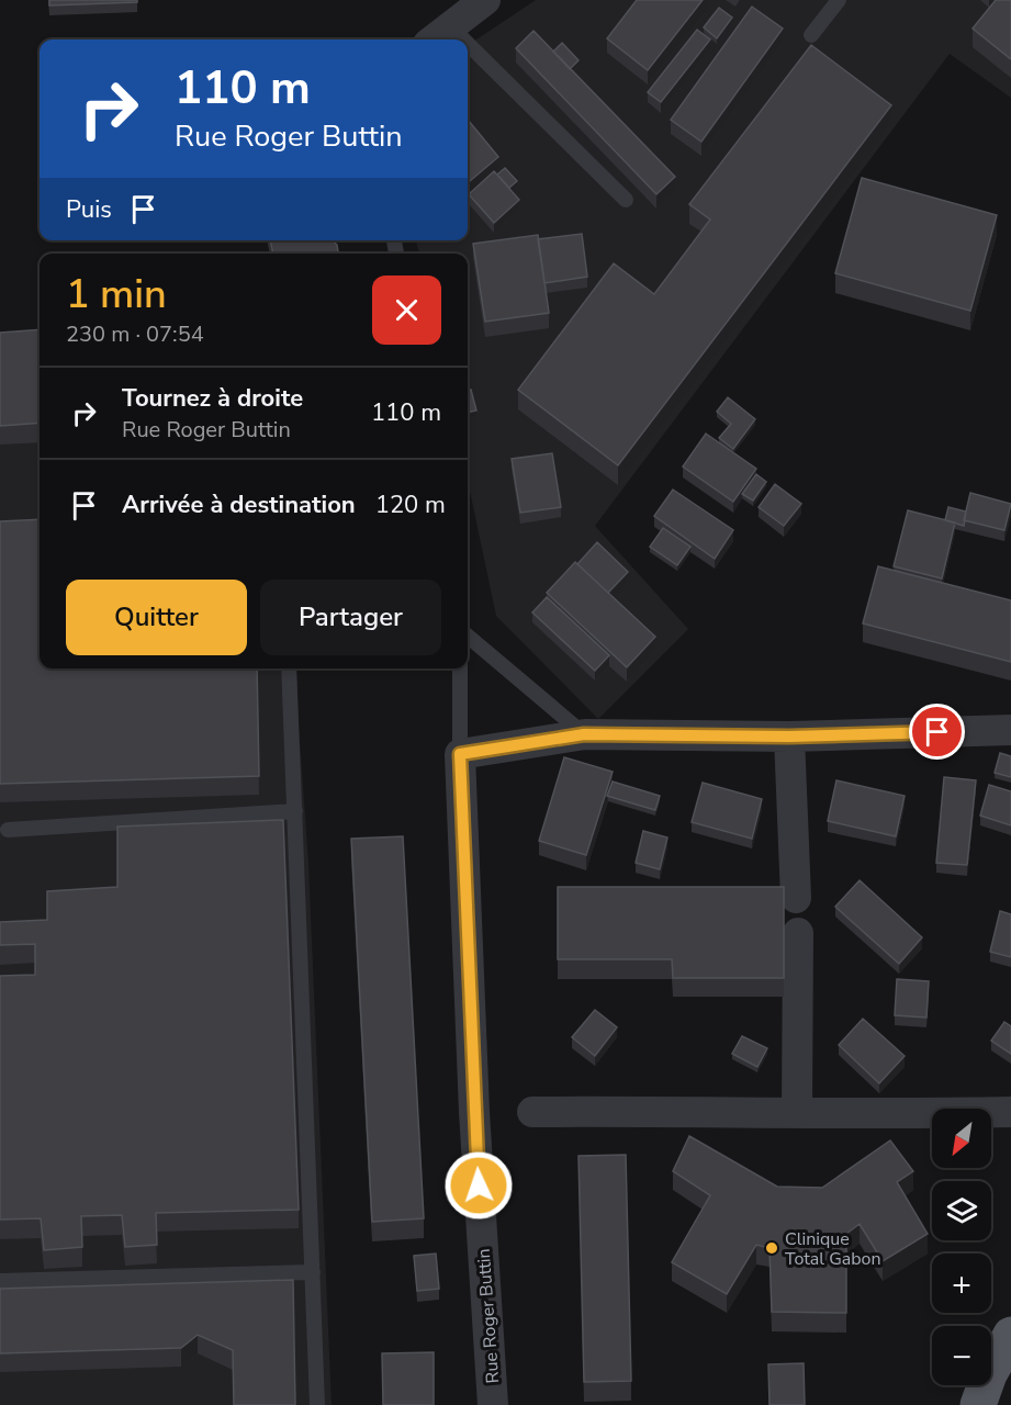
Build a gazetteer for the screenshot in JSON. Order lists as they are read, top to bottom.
{
  "streets": {
    "street": ["Rue Roger Buttin"]
  },
  "places": ["Clinique Total Gabon"],
  "north": "bottom left",
  "page": {
    "turn": ["110 m", "Rue Roger Buttin"],
    "then": "Puis",
    "heading": ["1 min", "230 m · 07:54"],
    "list": [
      {
        "name": "Tournez à droite",
        "note": "Rue Roger Buttin",
        "value": "110 m"
      },
      {
        "name": "Arrivée à destination",
        "value": "120 m"
      }
    ],
    "buttons": ["Quitter", "Partager"],
    "map_buttons": ["+", "−"]
  }
}
